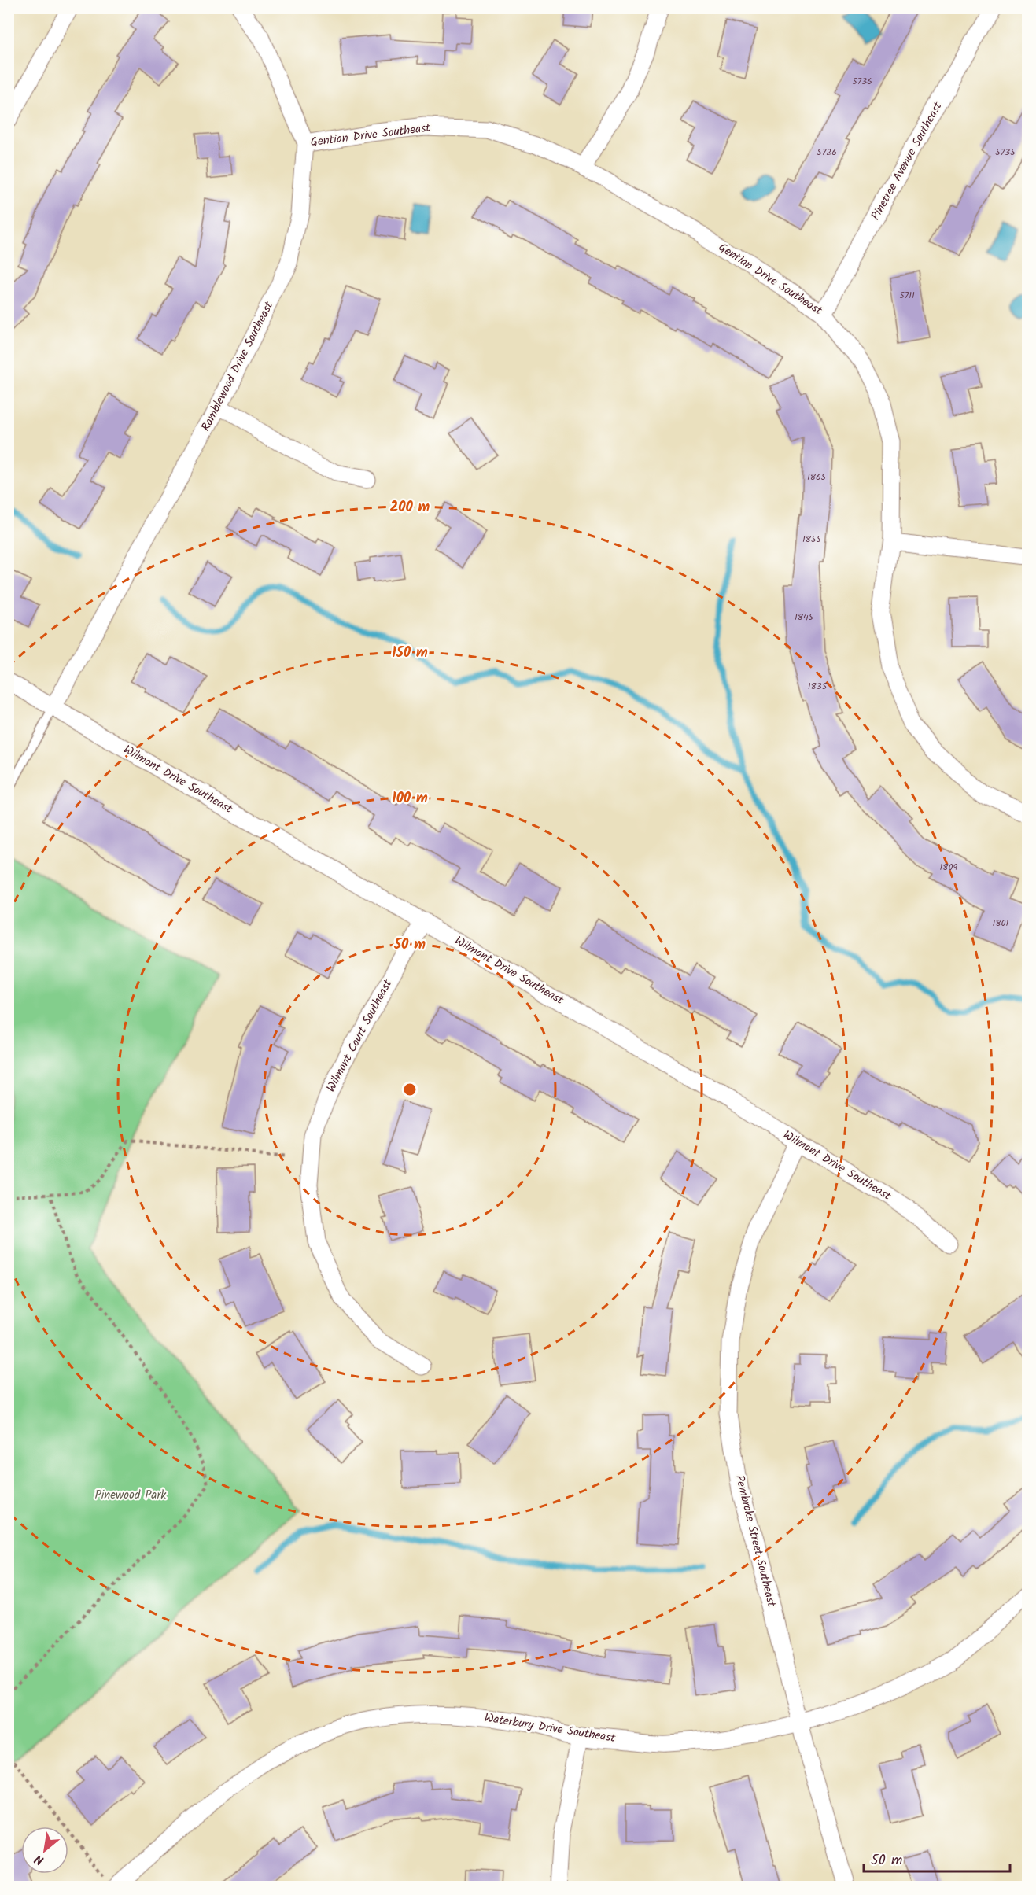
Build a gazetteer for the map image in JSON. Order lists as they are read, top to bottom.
{
  "streets": {
    "street": [
      "Gentian Drive Southeast",
      "Pinetree Avenue Southeast",
      "Ramblewood Drive Southeast",
      "Wilmont Drive Southeast",
      "Wilmont Court Southeast",
      "Pembroke Street Southeast",
      "Waterbury Drive Southeast"
    ]
  },
  "crossings": [
    ["Gentian Drive Southeast", "Pinetree Avenue Southeast"],
    ["Gentian Drive Southeast", "Ramblewood Drive Southeast"],
    ["Ramblewood Drive Southeast", "Wilmont Drive Southeast"],
    ["Wilmont Drive Southeast", "Wilmont Court Southeast"],
    ["Wilmont Drive Southeast", "Pembroke Street Southeast"],
    ["Pembroke Street Southeast", "Waterbury Drive Southeast"]
  ],
  "parks": ["Pinewood Park"],
  "house_numbers": [
    "5736",
    "5726",
    "5735",
    "5711",
    "1865",
    "1855",
    "1845",
    "1835",
    "1809",
    "1801"
  ],
  "scale_bar": "50 m",
  "north": "bottom left",
  "rings": [
    "200 m",
    "150 m",
    "100 m",
    "50 m"
  ]
}
